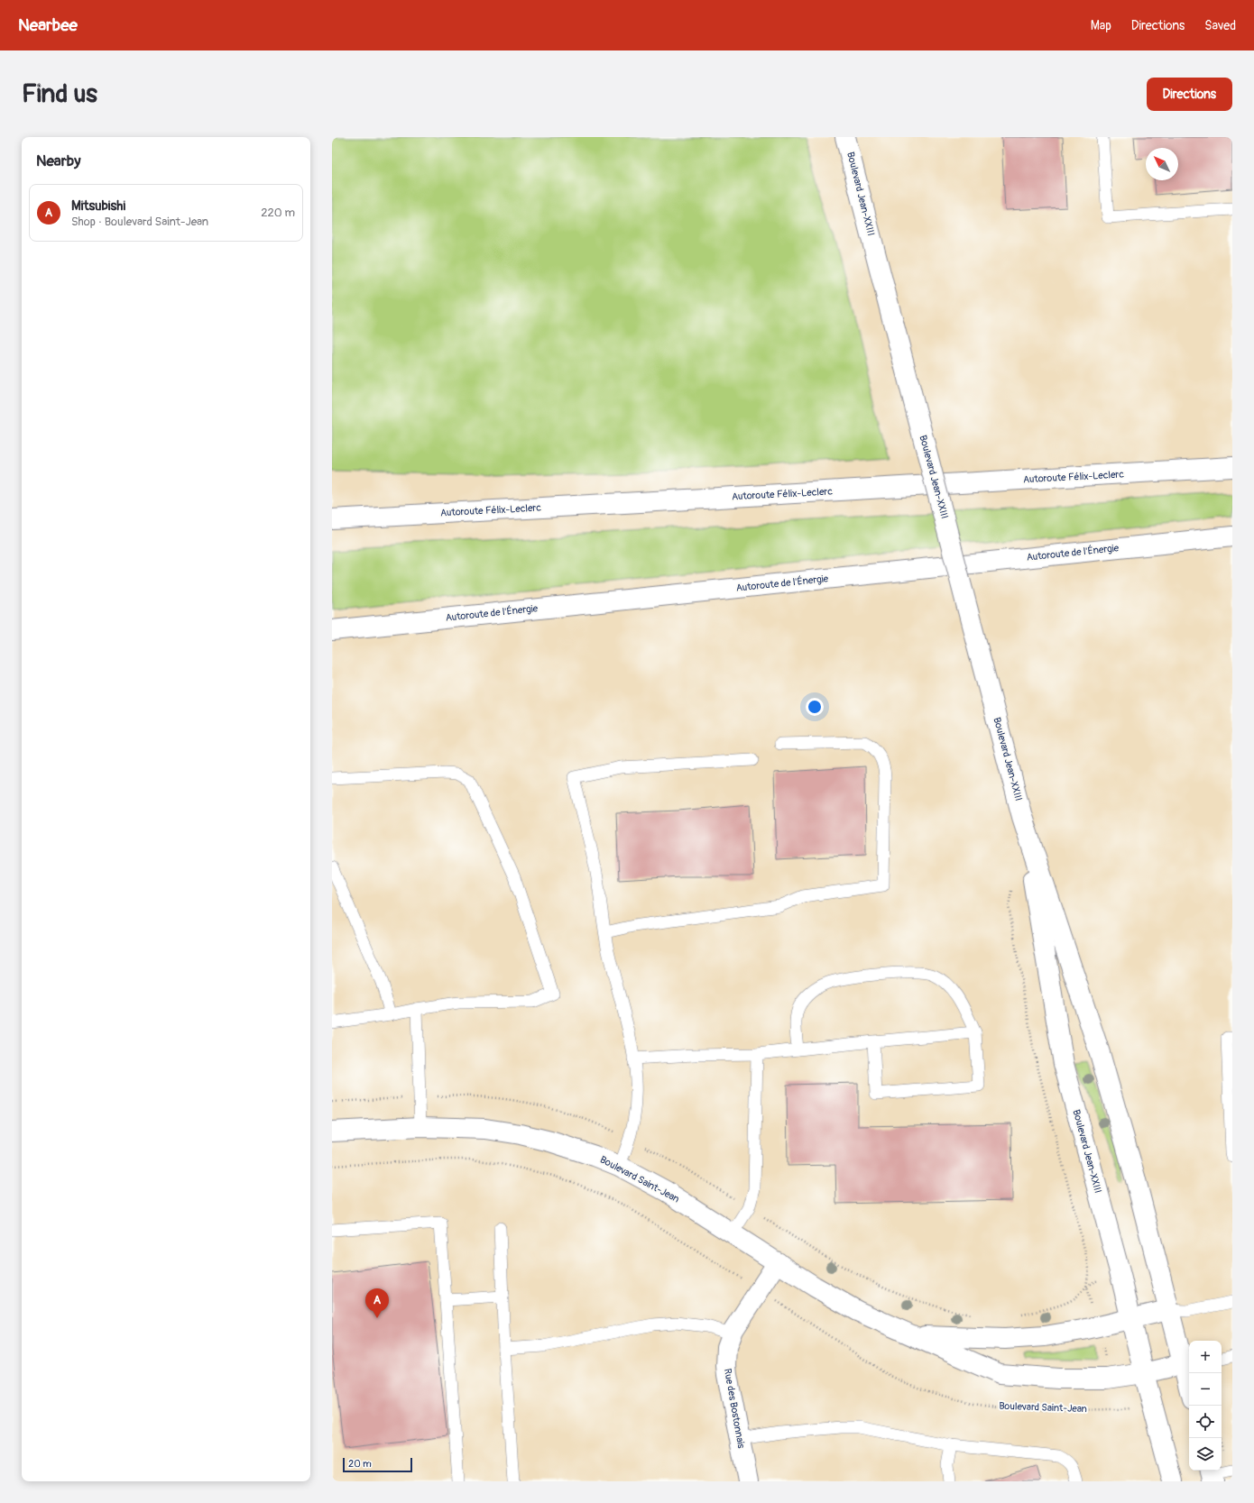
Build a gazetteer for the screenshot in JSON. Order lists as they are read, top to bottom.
{
  "streets": {
    "main road": [
      "Boulevard Jean-XXIII",
      "Autoroute Félix-Leclerc",
      "Autoroute de l'Énergie",
      "Boulevard Saint-Jean",
      "Rue des Bostonnais"
    ]
  },
  "crossings": [
    ["Boulevard Jean-XXIII", "Boulevard Saint-Jean"],
    ["Boulevard Saint-Jean", "Rue des Bostonnais"]
  ],
  "scale_bar": "20 m",
  "north": "top left",
  "page": {
    "header": "Nearbee",
    "nav": ["Map", "Directions", "Saved"],
    "buttons": "Directions",
    "title": "Find us",
    "heading": "Nearby",
    "list": [
      {
        "mark": "A",
        "name": "Mitsubishi",
        "note": "Shop · Boulevard Saint-Jean",
        "value": "220 m"
      }
    ],
    "pins": "A",
    "map_buttons": ["+", "−"],
    "scale": "20 m"
  }
}
